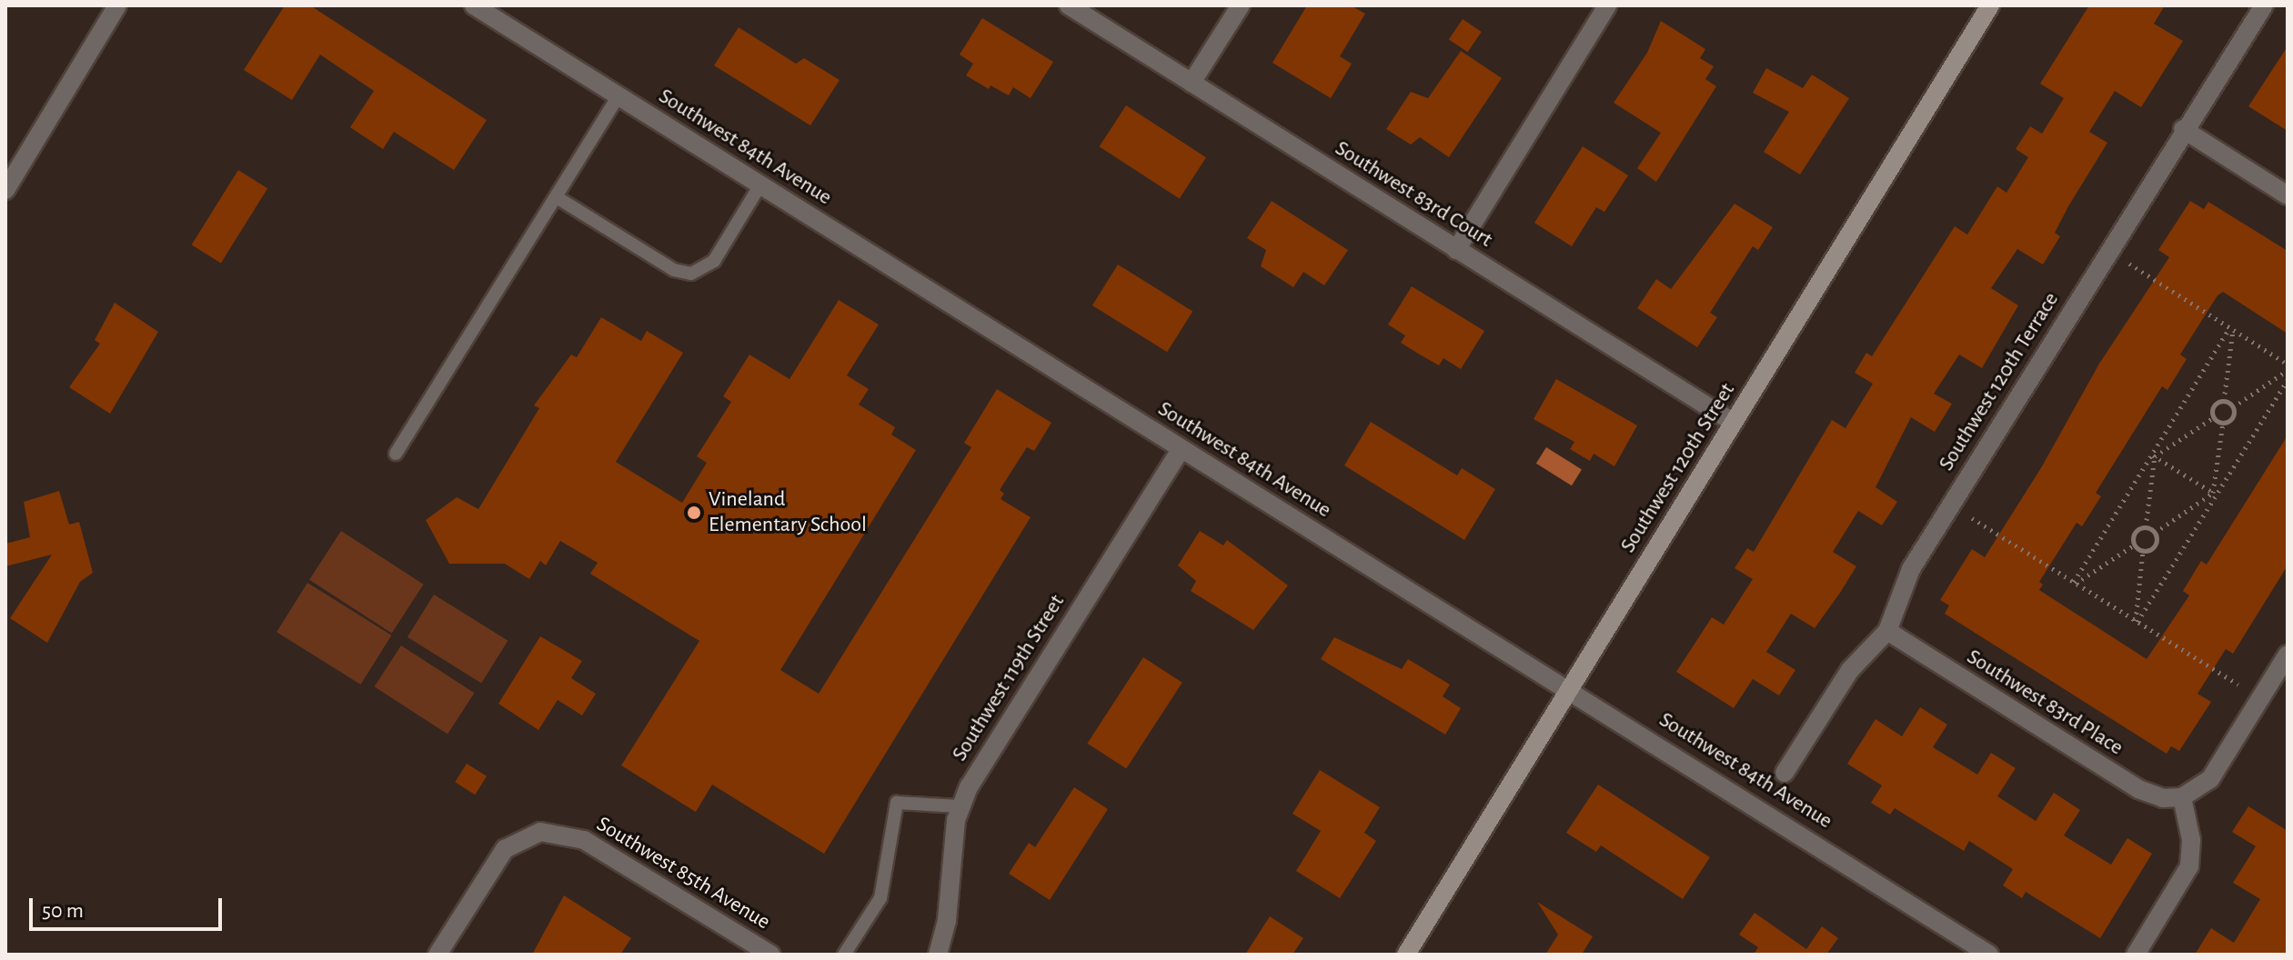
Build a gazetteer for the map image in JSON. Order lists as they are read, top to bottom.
{
  "streets": {
    "street": [
      "Southwest 84th Avenue",
      "Southwest 83rd Court",
      "Southwest 120th Terrace",
      "Southwest 120th Street",
      "Southwest 119th Street",
      "Southwest 83rd Place",
      "Southwest 85th Avenue"
    ]
  },
  "crossings": [
    ["Southwest 84th Avenue", "Southwest 120th Street"],
    ["Southwest 84th Avenue", "Southwest 119th Street"],
    ["Southwest 83rd Court", "Southwest 120th Street"],
    ["Southwest 120th Terrace", "Southwest 83rd Place"]
  ],
  "places": ["Vineland Elementary School"],
  "scale_bar": "50 m"
}
